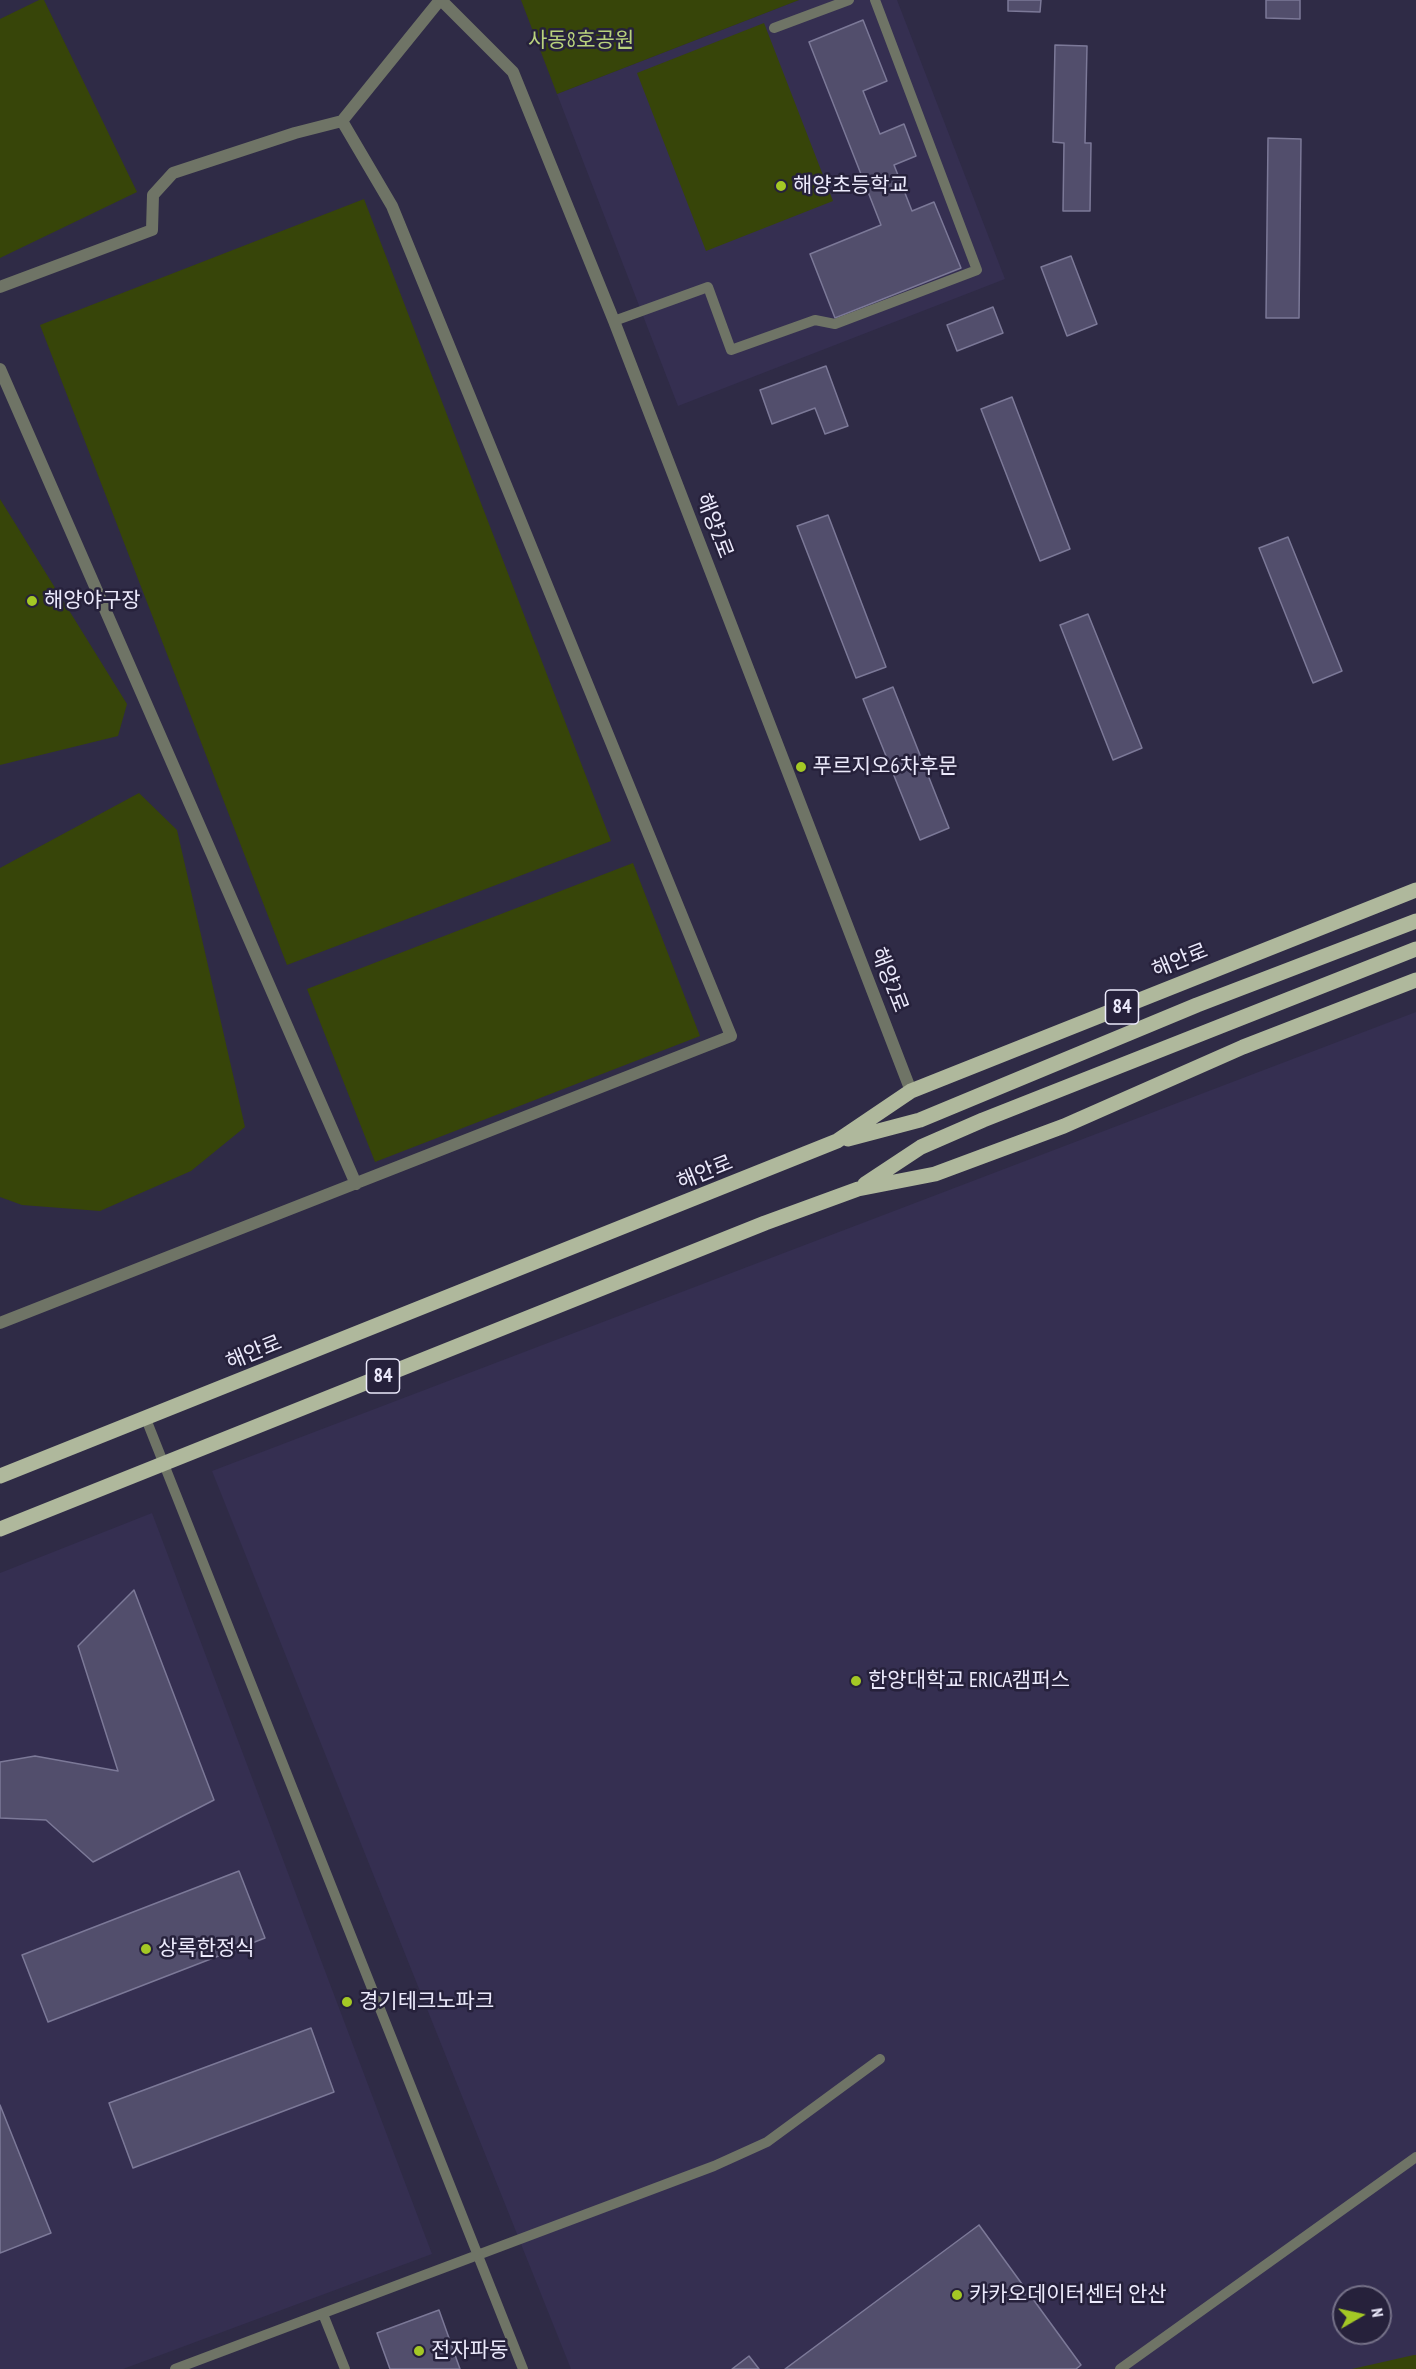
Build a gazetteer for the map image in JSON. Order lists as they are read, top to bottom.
{
  "streets": {
    "main road": ["해안로", "84"],
    "street": ["해양2로"]
  },
  "crossings": [
    ["해양2로", "해안로"]
  ],
  "parks": ["사동8호공원"],
  "places": [
    "해양초등학교",
    "해양야구장",
    "푸르지오6차후문",
    "한양대학교 ERICA캠퍼스",
    "상록한정식",
    "경기테크노파크",
    "카카오데이터센터 안산",
    "전자파동"
  ],
  "north": "right"
}
